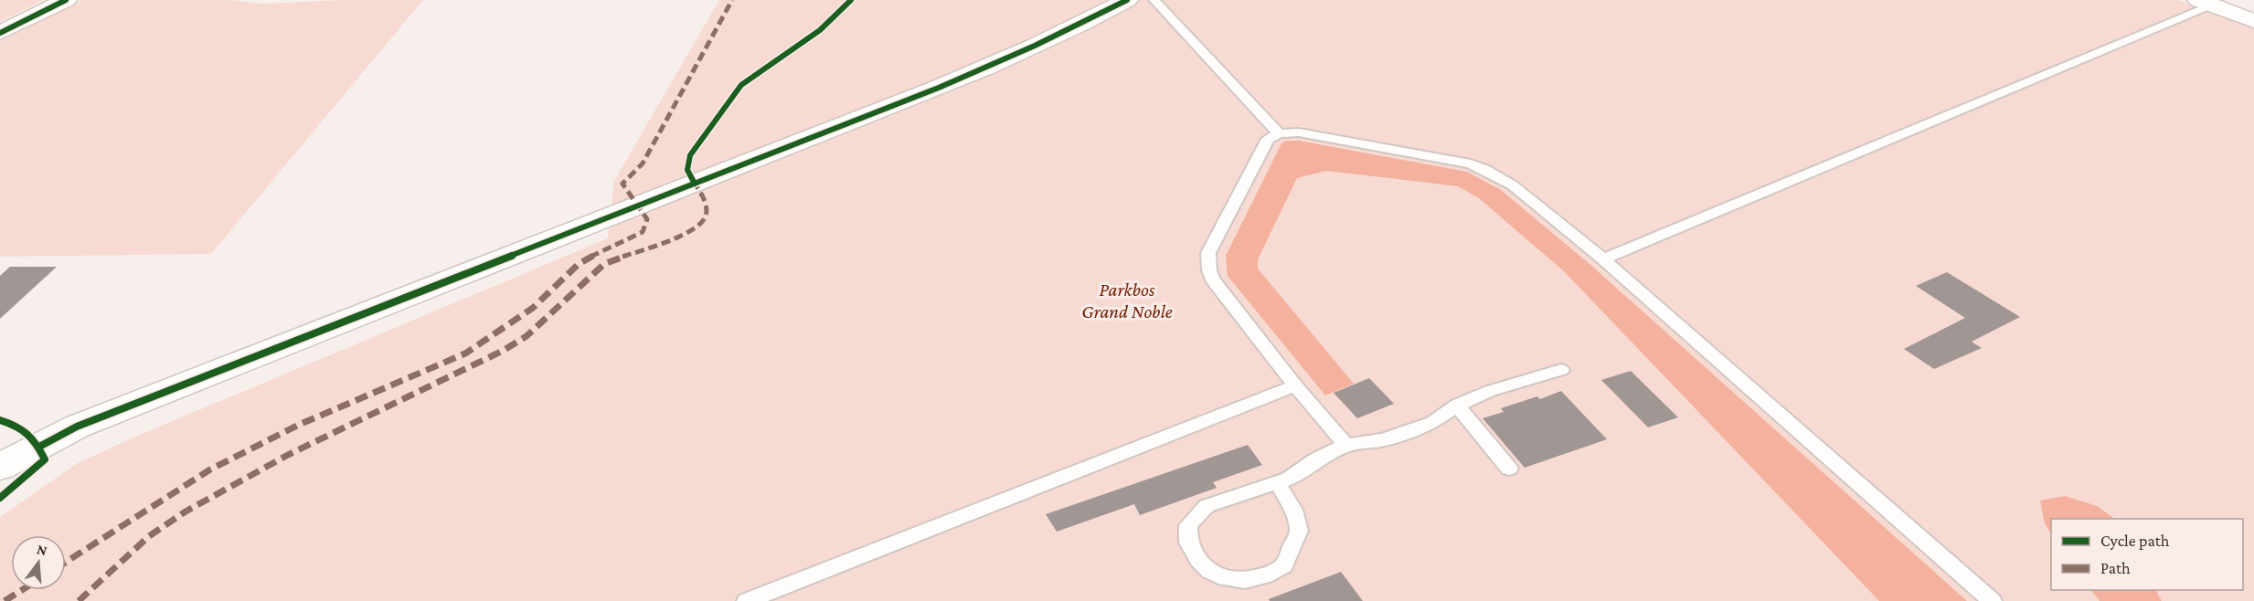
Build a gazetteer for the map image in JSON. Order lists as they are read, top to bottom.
{
  "parks": ["Parkbos Grand Noble"],
  "legend": ["Cycle path", "Path"],
  "north": "top"
}
